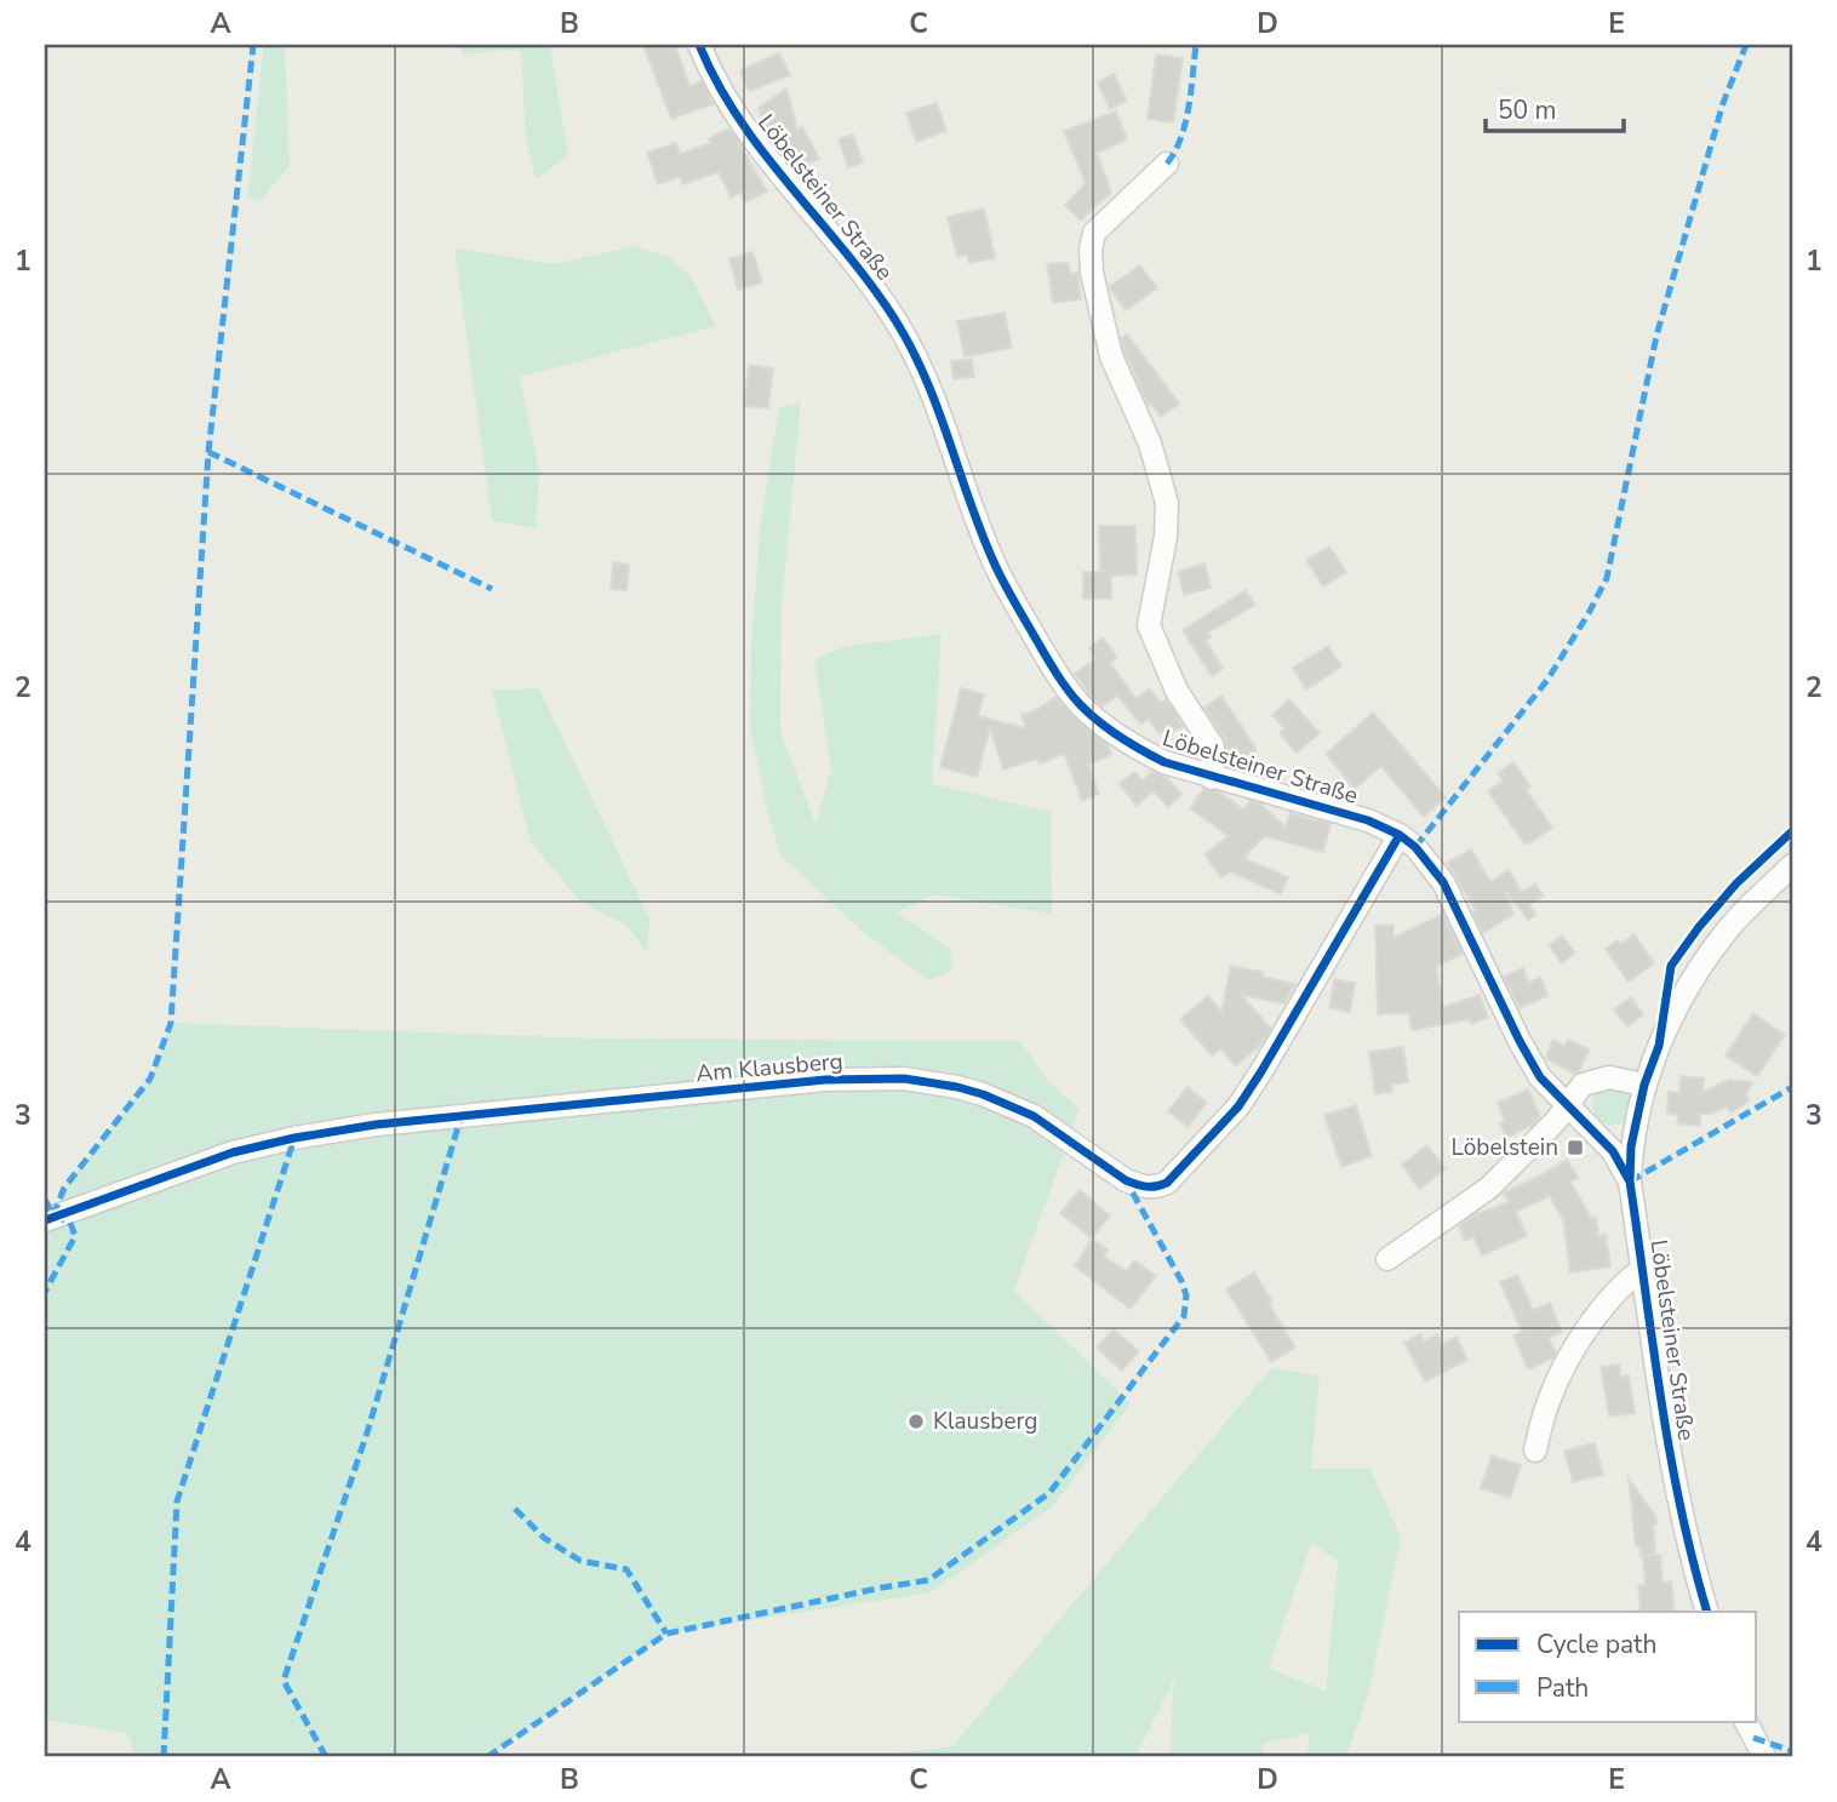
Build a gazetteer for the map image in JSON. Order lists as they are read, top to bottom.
{
  "streets": {
    "street": ["Löbelsteiner Straße", "Am Klausberg"]
  },
  "crossings": [
    ["Löbelsteiner Straße", "Am Klausberg"]
  ],
  "places": {
    "transit": ["Löbelstein"],
    "other": ["Klausberg"]
  },
  "legend": ["Cycle path", "Path"],
  "scale_bar": "50 m",
  "grid": {
    "columns": [
      "A",
      "B",
      "C",
      "D",
      "E"
    ],
    "rows": [
      "1",
      "2",
      "3",
      "4"
    ]
  }
}
